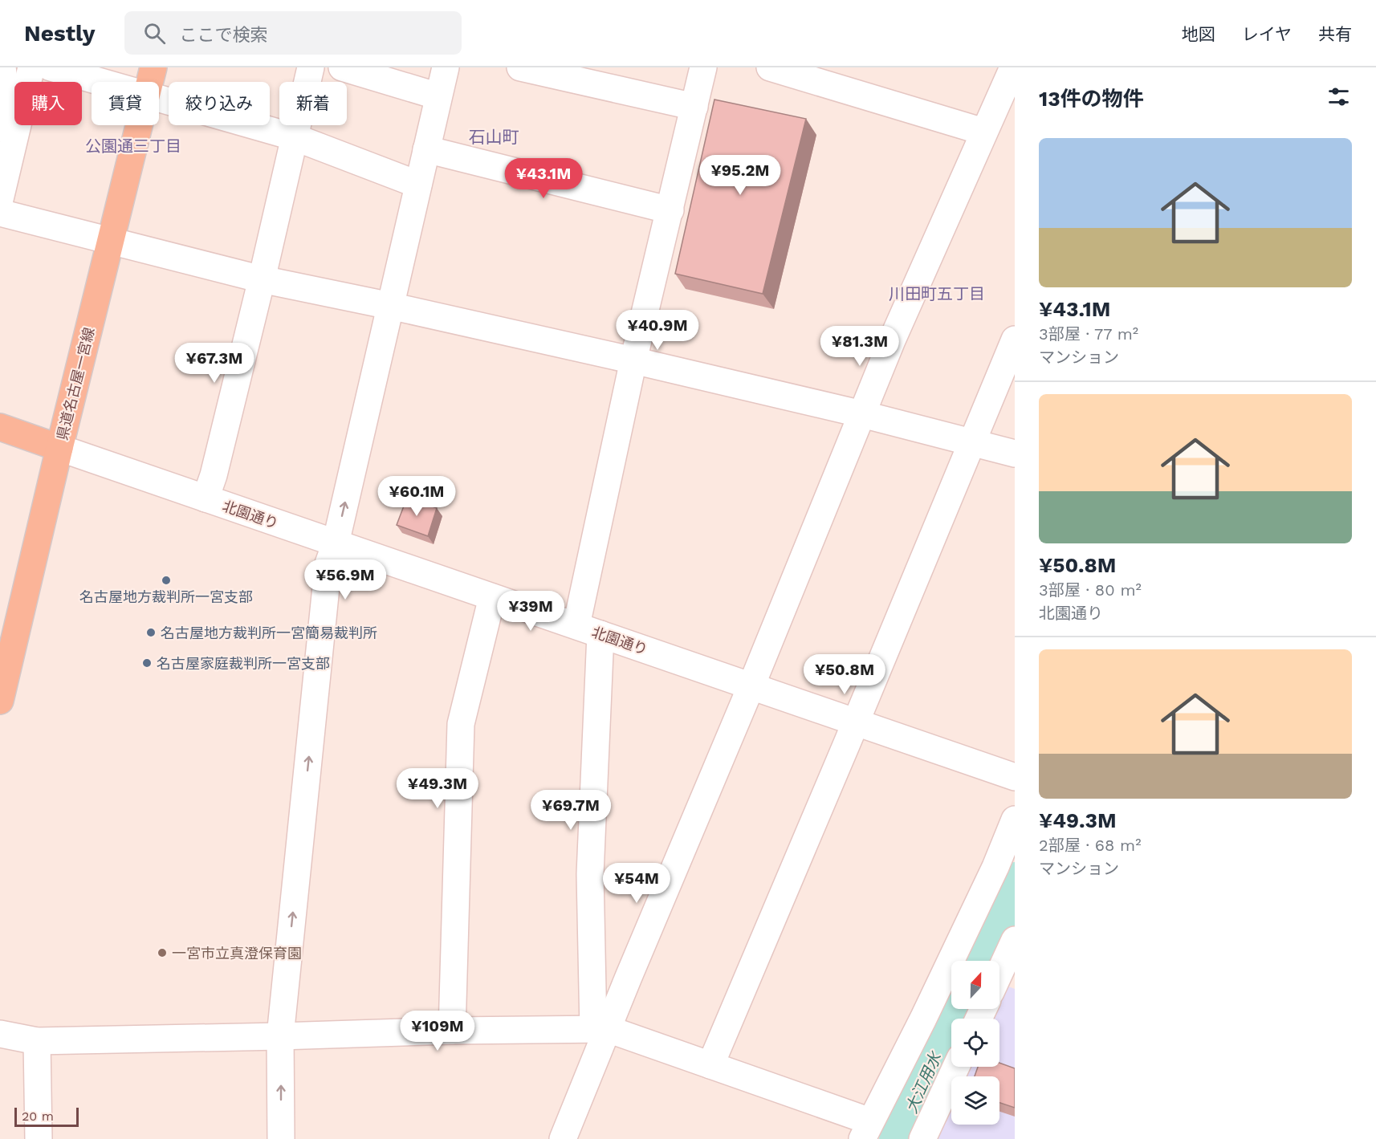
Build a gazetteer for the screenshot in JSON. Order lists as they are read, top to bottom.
{
  "streets": {
    "main road": ["県道名古屋一宮線"],
    "street": ["北園通り"]
  },
  "crossings": [
    ["県道名古屋一宮線", "北園通り"]
  ],
  "districts": ["石山町", "公園通三丁目", "川田町五丁目"],
  "water": ["大江用水"],
  "places": [
    "名古屋地方裁判所一宮支部",
    "名古屋地方裁判所一宮簡易裁判所",
    "名古屋家庭裁判所一宮支部",
    "一宮市立真澄保育園"
  ],
  "scale_bar": "20 m",
  "north": "top",
  "page": {
    "header": "Nestly",
    "search": "ここで検索",
    "nav": ["地図", "レイヤ", "共有"],
    "heading": "13件の物件",
    "chip": [
      "購入",
      "賃貸",
      "絞り込み",
      "新着"
    ],
    "list": [
      {
        "name": "¥43.1M",
        "note": "3部屋 · 77 m² · マンション"
      },
      {
        "name": "¥50.8M",
        "note": "3部屋 · 80 m² · 北園通り"
      },
      {
        "name": "¥49.3M",
        "note": "2部屋 · 68 m² · マンション"
      }
    ],
    "price": [
      "¥95.2M",
      "¥43.1M",
      "¥40.9M",
      "¥81.3M",
      "¥67.3M",
      "¥60.1M",
      "¥56.9M",
      "¥39M",
      "¥50.8M",
      "¥49.3M",
      "¥69.7M",
      "¥54M",
      "¥109M"
    ],
    "scale": "20 m"
  }
}
